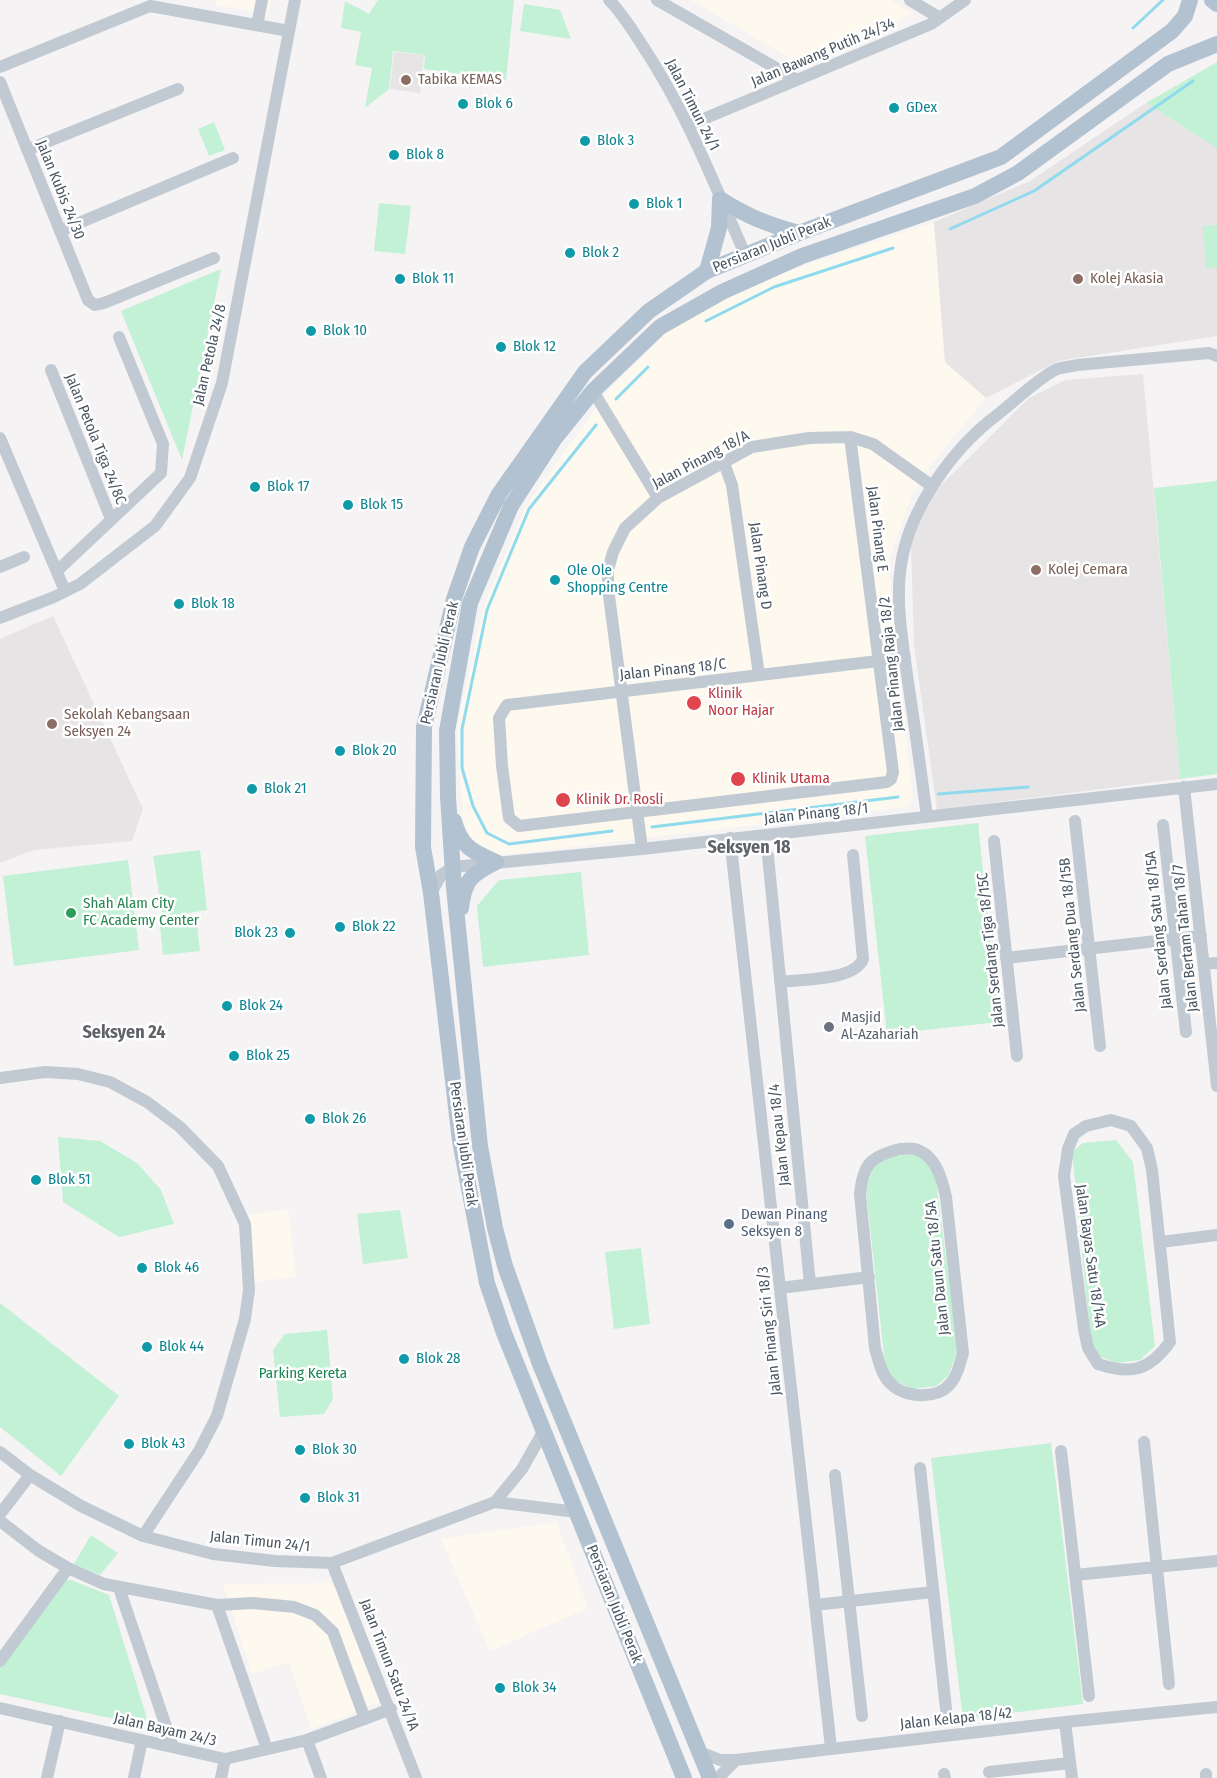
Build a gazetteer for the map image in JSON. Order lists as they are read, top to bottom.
{
  "streets": {
    "main road": ["Persiaran Jubli Perak"],
    "street": [
      "Jalan Bawang Putih 24/34",
      "Jalan Timun 24/1",
      "Jalan Kubis 24/30",
      "Jalan Petola 24/8",
      "Jalan Petola Tiga 24/8C",
      "Jalan Pinang 18/A",
      "Jalan Pinang E",
      "Jalan Pinang D",
      "Jalan Pinang Raja 18/2",
      "Jalan Pinang 18/C",
      "Jalan Pinang 18/1",
      "Jalan Serdang Satu 18/15A",
      "Jalan Serdang Dua 18/15B",
      "Jalan Bertam Tahan 18/7",
      "Jalan Serdang Tiga 18/15C",
      "Jalan Kepau 18/4",
      "Jalan Bayas Satu 18/14A",
      "Jalan Daun Satu 18/5A",
      "Jalan Pinang Siri 18/3",
      "Jalan Timun Satu 24/1A",
      "Jalan Kelapa 18/42",
      "Jalan Bayam 24/3"
    ]
  },
  "crossings": [
    ["Jalan Bawang Putih 24/34", "Jalan Timun 24/1"],
    ["Jalan Timun 24/1", "Persiaran Jubli Perak"],
    ["Jalan Timun 24/1", "Jalan Timun Satu 24/1A"],
    ["Persiaran Jubli Perak", "Jalan Pinang 18/1"],
    ["Persiaran Jubli Perak", "Jalan Kelapa 18/42"],
    ["Jalan Pinang 18/A", "Jalan Pinang E"],
    ["Jalan Pinang 18/A", "Jalan Pinang D"],
    ["Jalan Pinang 18/A", "Jalan Pinang Raja 18/2"],
    ["Jalan Pinang 18/A", "Jalan Pinang 18/C"],
    ["Jalan Pinang 18/A", "Jalan Pinang 18/1"],
    ["Jalan Pinang E", "Jalan Pinang 18/C"],
    ["Jalan Pinang D", "Jalan Pinang 18/C"],
    ["Jalan Pinang Raja 18/2", "Jalan Pinang 18/C"],
    ["Jalan Pinang Raja 18/2", "Jalan Pinang 18/1"],
    ["Jalan Pinang 18/1", "Jalan Bertam Tahan 18/7"],
    ["Jalan Pinang 18/1", "Jalan Pinang Siri 18/3"],
    ["Jalan Pinang Siri 18/3", "Jalan Kelapa 18/42"],
    ["Jalan Timun Satu 24/1A", "Jalan Bayam 24/3"]
  ],
  "districts": ["Seksyen 18", "Seksyen 24"],
  "parks": ["Parking Kereta"],
  "places": [
    "Tabika KEMAS",
    "Blok 6",
    "GDex",
    "Blok 3",
    "Blok 8",
    "Blok 1",
    "Blok 2",
    "Blok 11",
    "Kolej Akasia",
    "Blok 10",
    "Blok 12",
    "Blok 17",
    "Blok 15",
    "Kolej Cemara",
    "Ole Ole Shopping Centre",
    "Blok 18",
    "Klinik Noor Hajar",
    "Sekolah Kebangsaan Seksyen 24",
    "Blok 20",
    "Klinik Utama",
    "Blok 21",
    "Klinik Dr. Rosli",
    "Shah Alam City FC Academy Center",
    "Blok 22",
    "Blok 23",
    "Blok 24",
    "Masjid Al-Azahariah",
    "Blok 25",
    "Blok 26",
    "Blok 51",
    "Dewan Pinang Seksyen 8",
    "Blok 46",
    "Blok 44",
    "Blok 28",
    "Blok 43",
    "Blok 30",
    "Blok 31",
    "Blok 34"
  ]
}
